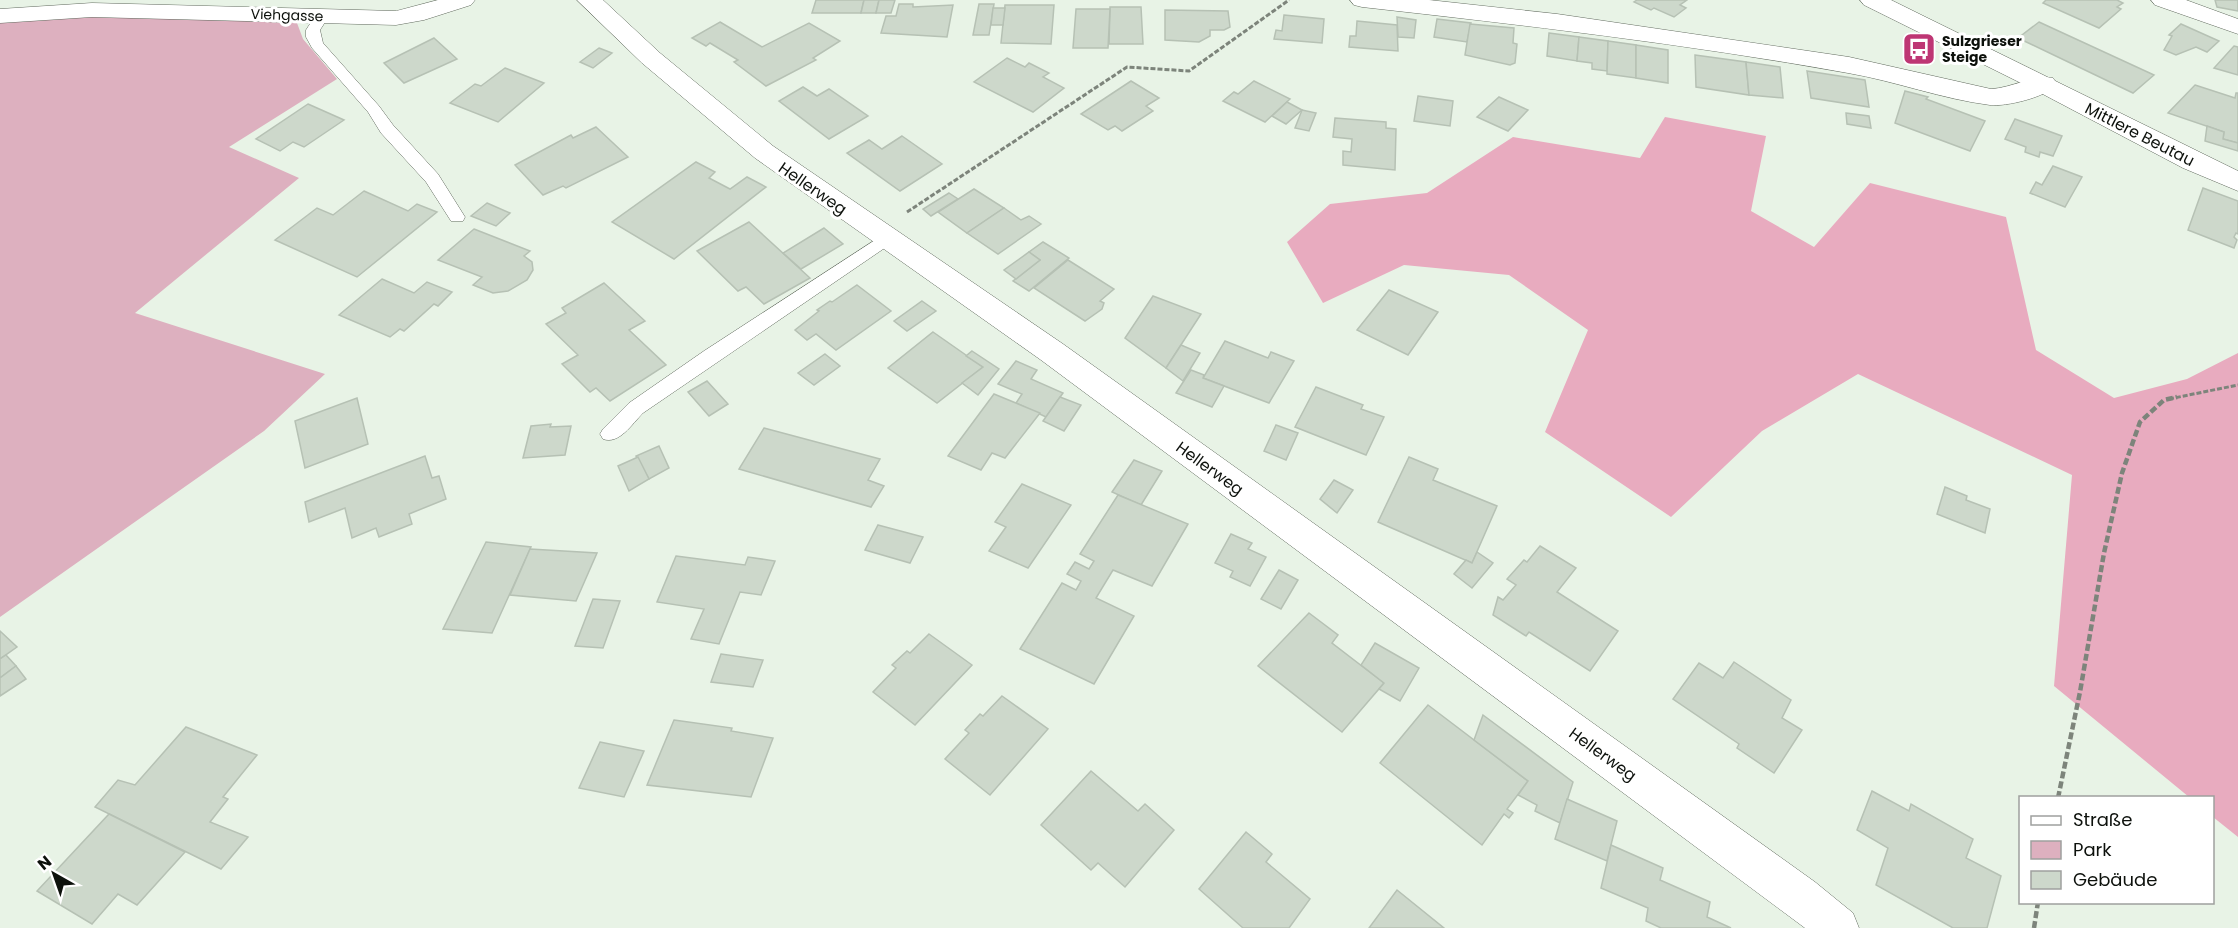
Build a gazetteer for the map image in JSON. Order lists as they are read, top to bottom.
{
  "streets": {
    "street": ["Viehgasse", "Mittlere Beutau", "Hellerweg"]
  },
  "places": {
    "bus stop": ["Sulzgrieser Steige"]
  },
  "legend": ["Straße", "Park", "Gebäude"],
  "north": "top left"
}
